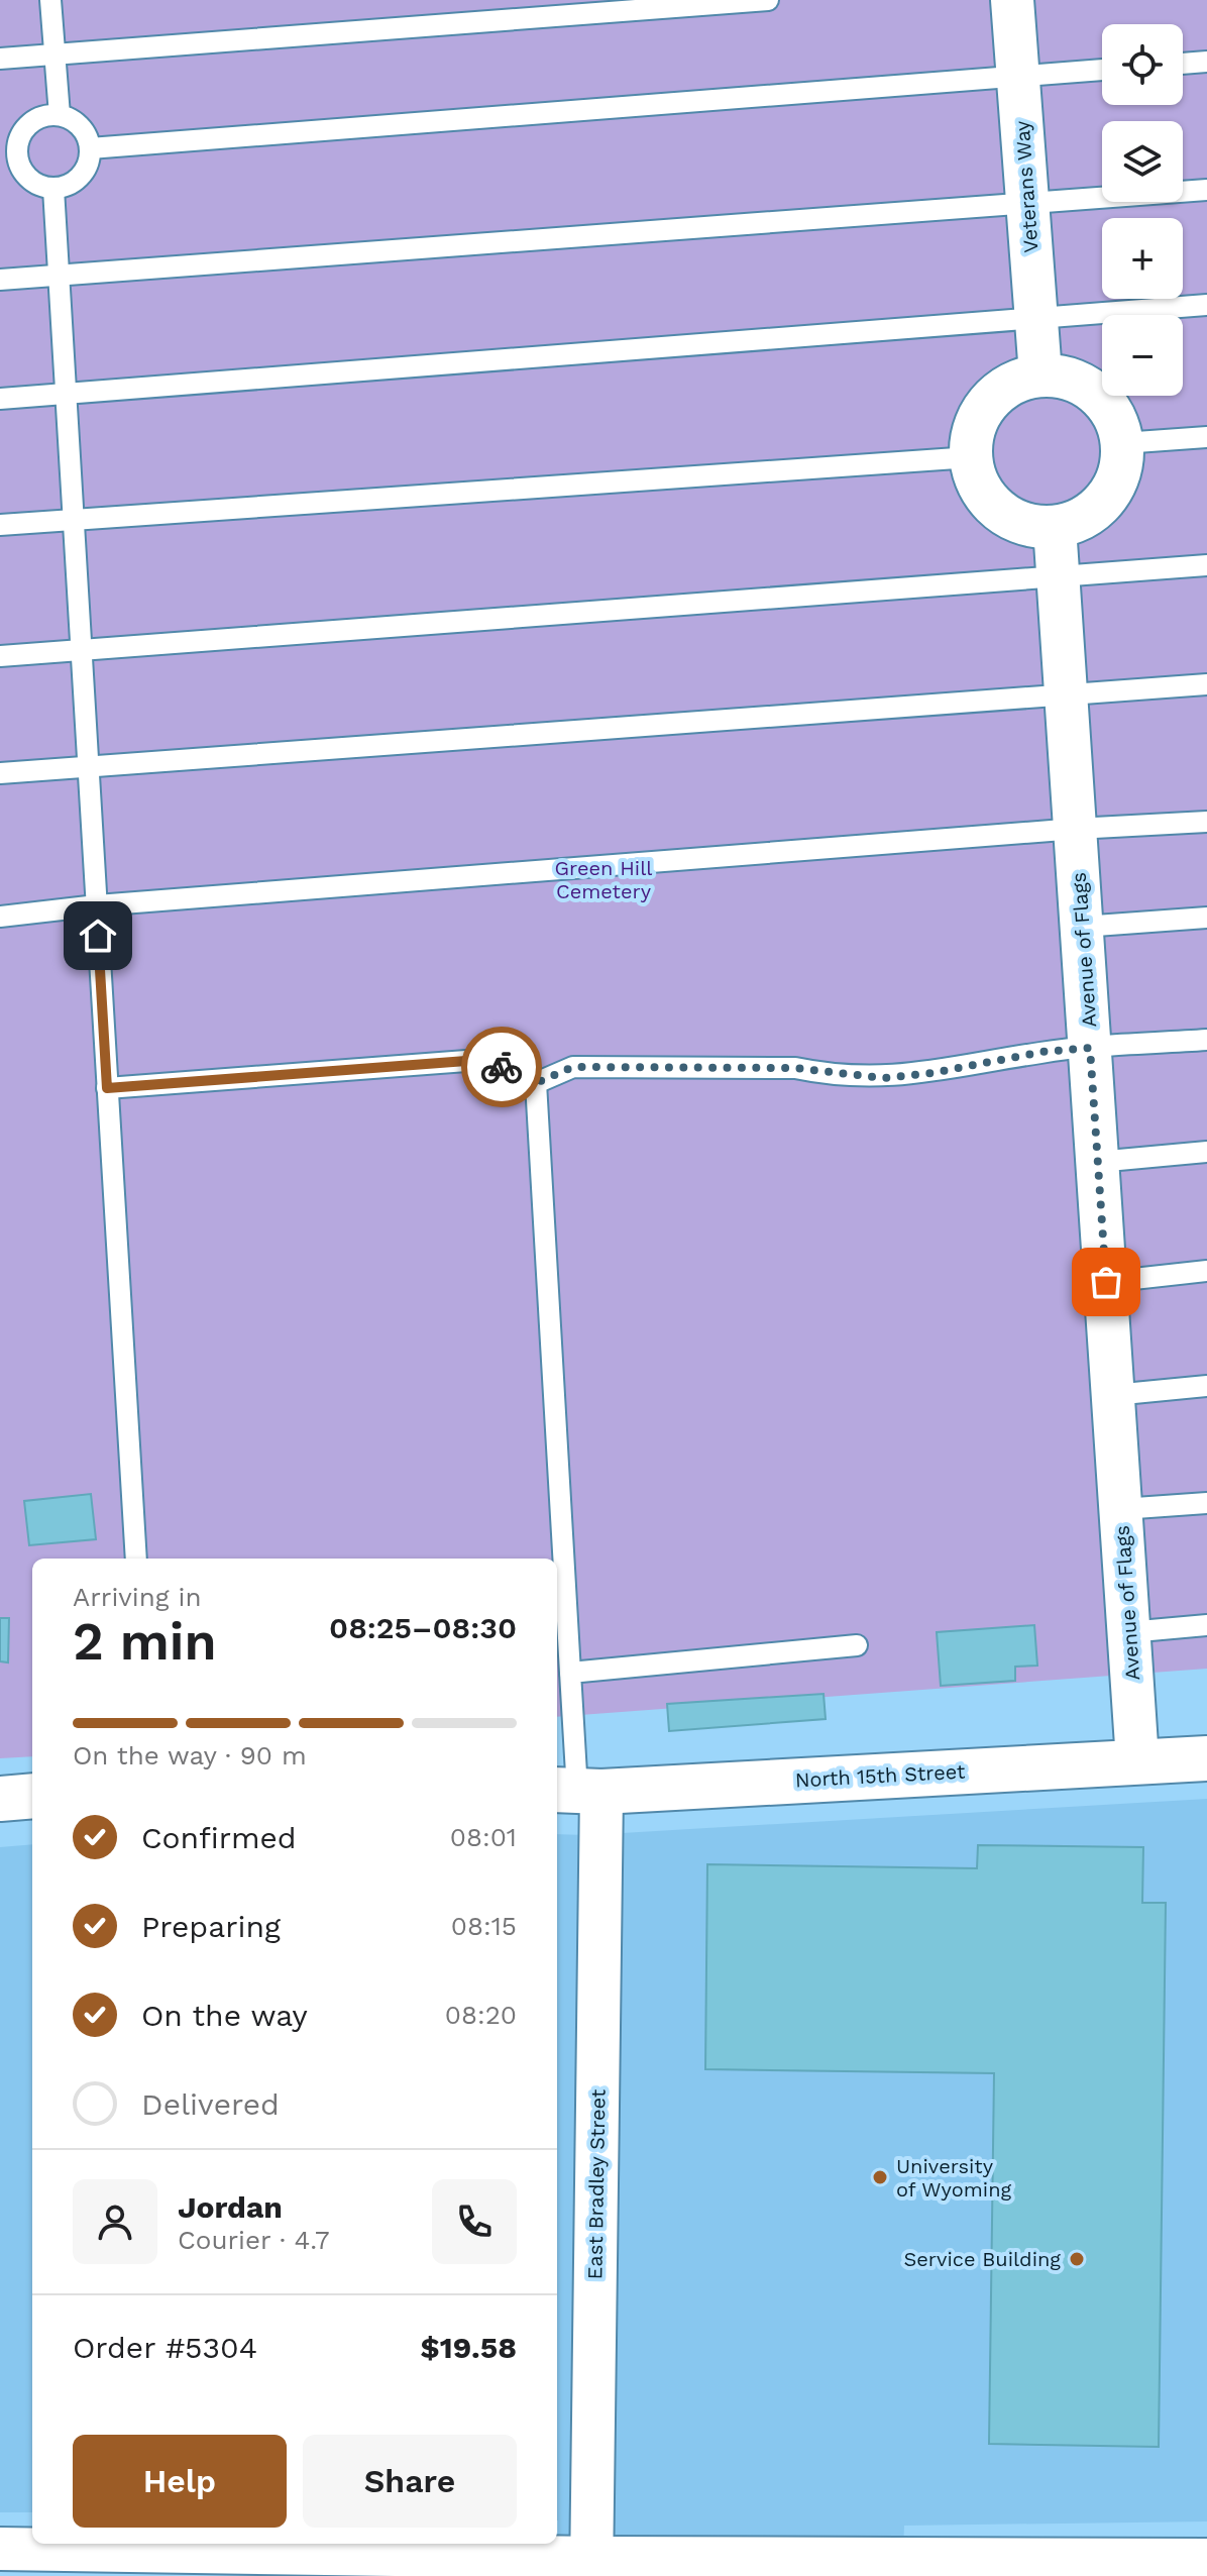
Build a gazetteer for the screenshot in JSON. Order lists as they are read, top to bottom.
{
  "streets": {
    "main road": ["North 15th Street"],
    "street": ["Veterans Way", "Avenue of Flags", "East Bradley Street"]
  },
  "crossings": [
    ["Veterans Way", "Avenue of Flags"],
    ["Avenue of Flags", "North 15th Street"],
    ["North 15th Street", "East Bradley Street"]
  ],
  "parks": ["Green Hill Cemetery"],
  "places": ["University of Wyoming", "Service Building"],
  "page": {
    "map_buttons": ["+", "−"],
    "heading": ["2 min", "Arriving in", "08:25–08:30"],
    "panel": [
      "Jordan",
      "Courier · 4.7",
      "Order #5304",
      "$19.58"
    ],
    "bar": "On the way · 90 m",
    "list": [
      ["Confirmed", "08:01"],
      ["Preparing", "08:15"],
      ["On the way", "08:20"],
      "Delivered"
    ],
    "buttons": ["Help", "Share"]
  }
}
